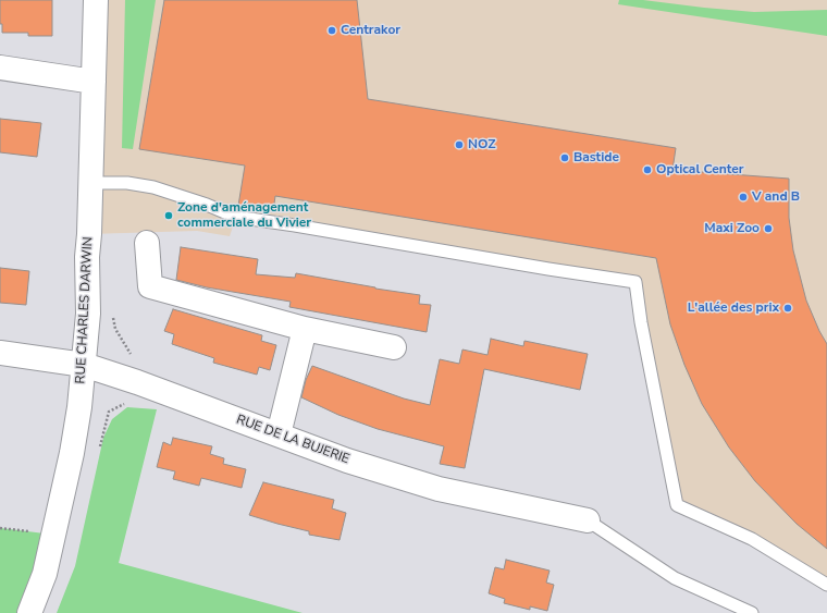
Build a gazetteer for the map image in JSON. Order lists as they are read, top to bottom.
{
  "streets": {
    "street": ["RUE CHARLES DARWIN", "RUE DE LA BUJERIE"]
  },
  "crossings": [
    ["RUE CHARLES DARWIN", "RUE DE LA BUJERIE"]
  ],
  "places": [
    "Centrakor",
    "NOZ",
    "Bastide",
    "Optical Center",
    "V and B",
    "Zone d'aménagement commerciale du Vivier",
    "Maxi Zoo",
    "L'allée des prix"
  ]
}
